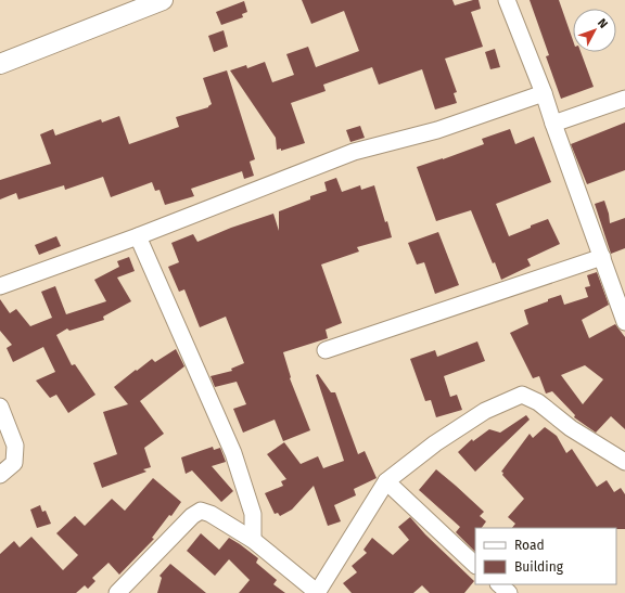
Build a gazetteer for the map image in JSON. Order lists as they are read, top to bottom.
{
  "legend": ["Road", "Building"],
  "north": "top right"
}
